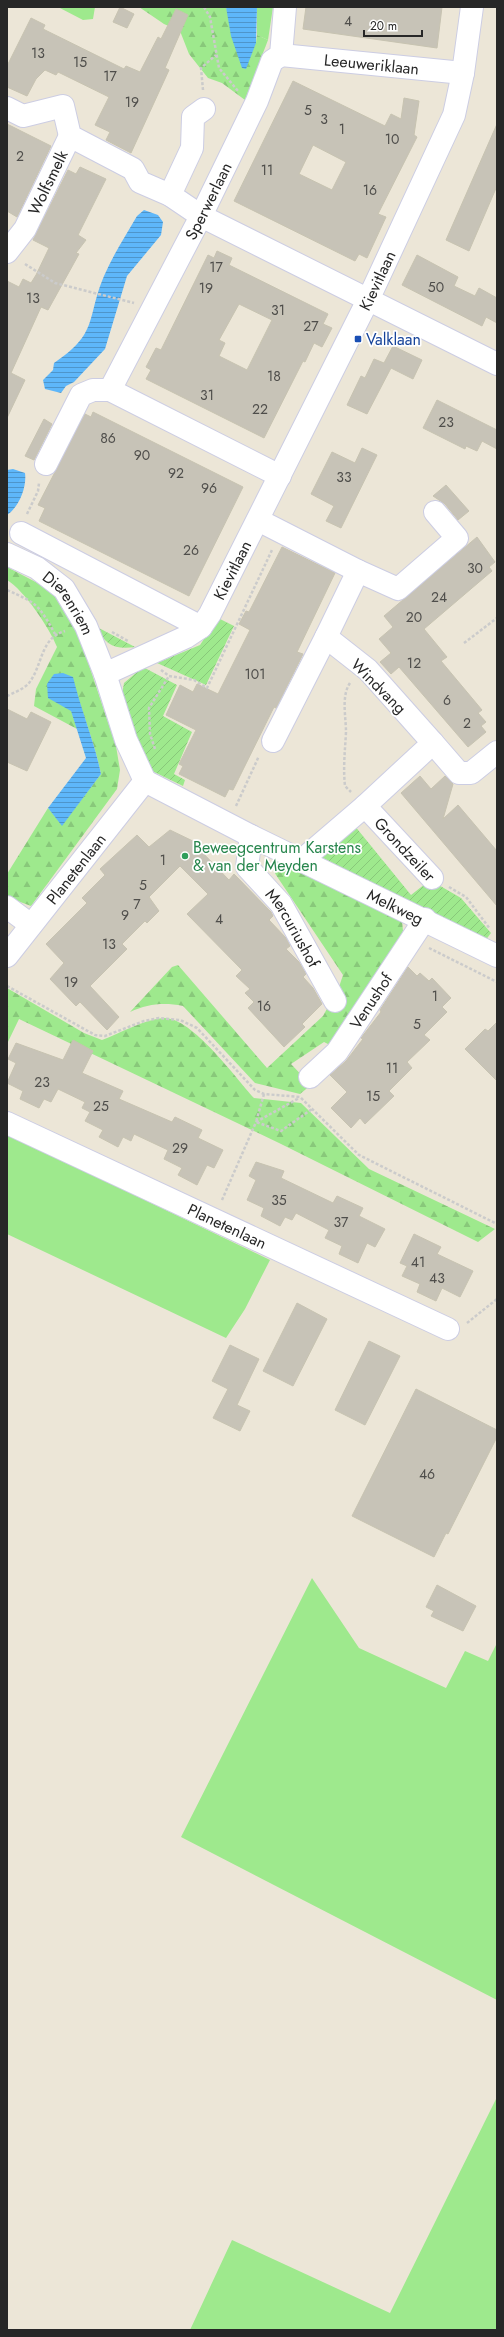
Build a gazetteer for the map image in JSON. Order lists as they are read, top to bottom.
{
  "streets": {
    "street": [
      "Leeuweriklaan",
      "Wolfsmelk",
      "Sperwerlaan",
      "Kievitlaan",
      "Dierenriem",
      "Windvang",
      "Grondzeiler",
      "Planetenlaan",
      "Melkweg",
      "Mercuriushof",
      "Venushof"
    ]
  },
  "crossings": [
    ["Leeuweriklaan", "Sperwerlaan"],
    ["Leeuweriklaan", "Kievitlaan"],
    ["Kievitlaan", "Dierenriem"],
    ["Planetenlaan", "Melkweg"],
    ["Melkweg", "Mercuriushof"],
    ["Melkweg", "Venushof"]
  ],
  "places": {
    "transit": ["Valklaan"],
    "other": ["Beweegcentrum Karstens & van der Meyden"]
  },
  "house_numbers": [
    "4",
    "13",
    "15",
    "17",
    "19",
    "5",
    "3",
    "1",
    "10",
    "2",
    "11",
    "16",
    "17",
    "50",
    "19",
    "13",
    "31",
    "27",
    "18",
    "31",
    "22",
    "23",
    "86",
    "90",
    "92",
    "33",
    "96",
    "26",
    "30",
    "24",
    "20",
    "12",
    "101",
    "6",
    "2",
    "1",
    "5",
    "7",
    "9",
    "4",
    "13",
    "19",
    "1",
    "16",
    "5",
    "11",
    "23",
    "15",
    "25",
    "29",
    "35",
    "37",
    "41",
    "43",
    "46"
  ],
  "scale_bar": "20 m"
}
